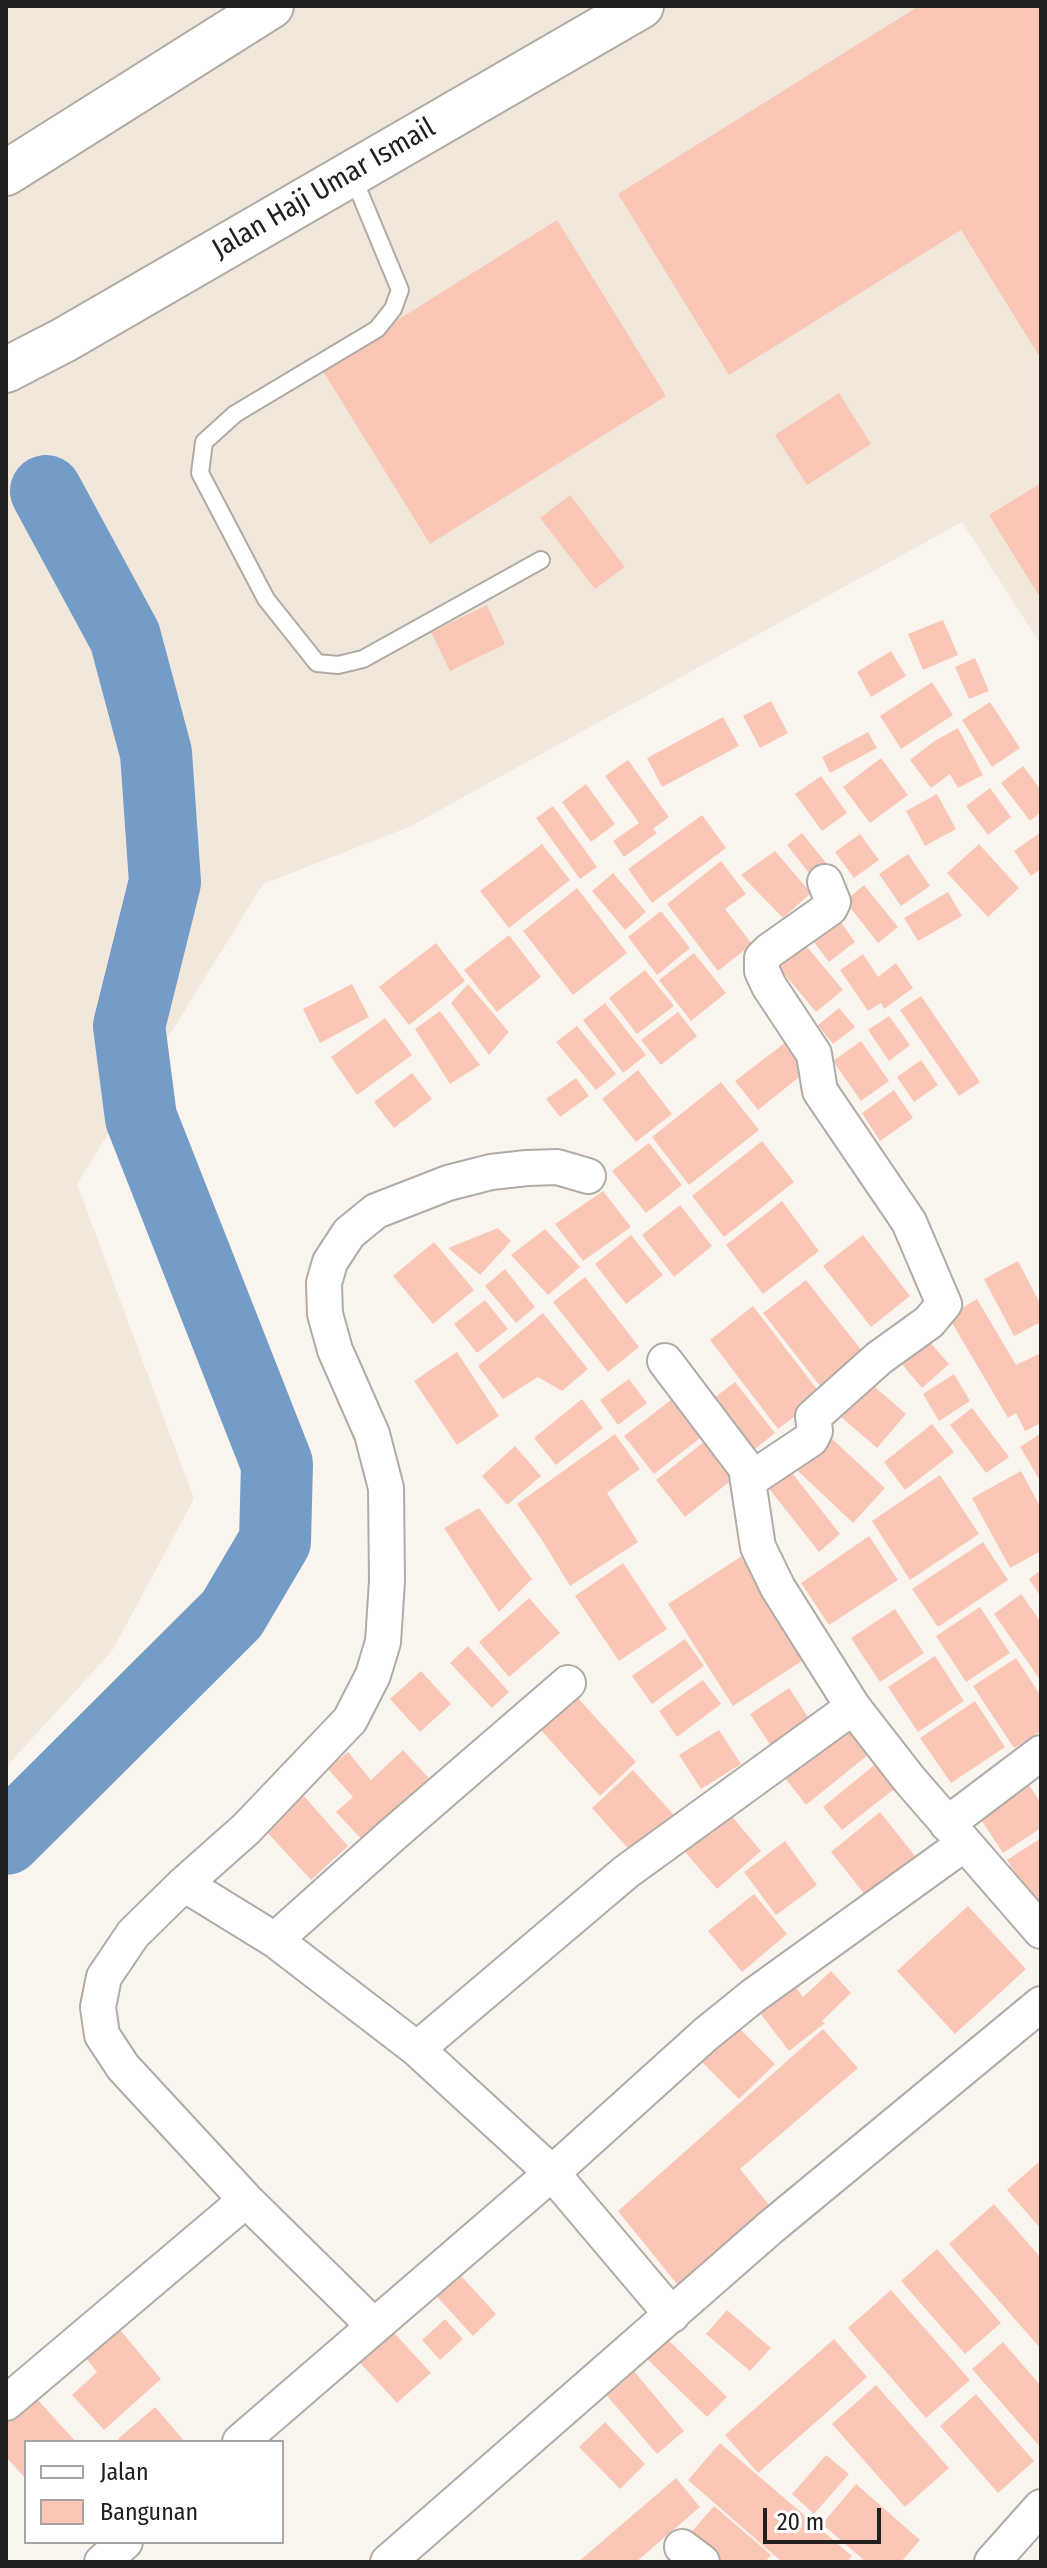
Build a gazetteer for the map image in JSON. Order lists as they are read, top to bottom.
{
  "streets": {
    "main road": ["Jalan Haji Umar Ismail"]
  },
  "legend": ["Jalan", "Bangunan"],
  "scale_bar": "20 m"
}
